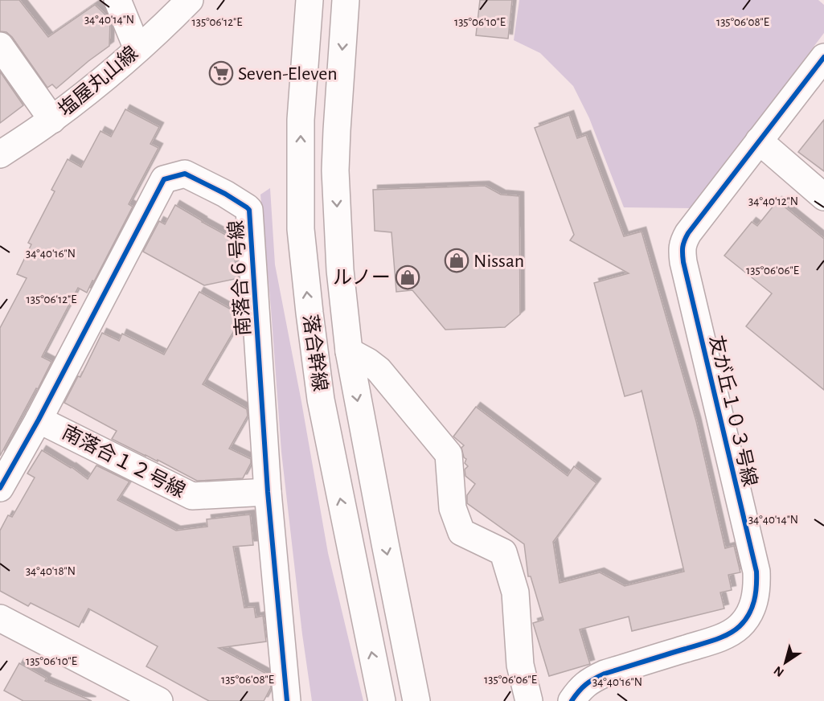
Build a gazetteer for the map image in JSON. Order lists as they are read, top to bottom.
{
  "streets": {
    "street": [
      "塩屋丸山線",
      "南落合６号線",
      "落合幹線",
      "友が丘１０３号線",
      "南落合１２号線"
    ]
  },
  "crossings": [
    ["南落合６号線", "南落合１２号線"]
  ],
  "places": {
    "supermarket": ["Seven-Eleven"],
    "shop": ["Nissan", "ルノー"]
  },
  "north": "bottom left",
  "coordinates": [
    "34°40'14\"N",
    "135°06'10\"E",
    "135°06'12\"E",
    "135°06'08\"E",
    "34°40'12\"N",
    "34°40'16\"N",
    "135°06'06\"E",
    "34°40'18\"N"
  ]
}
